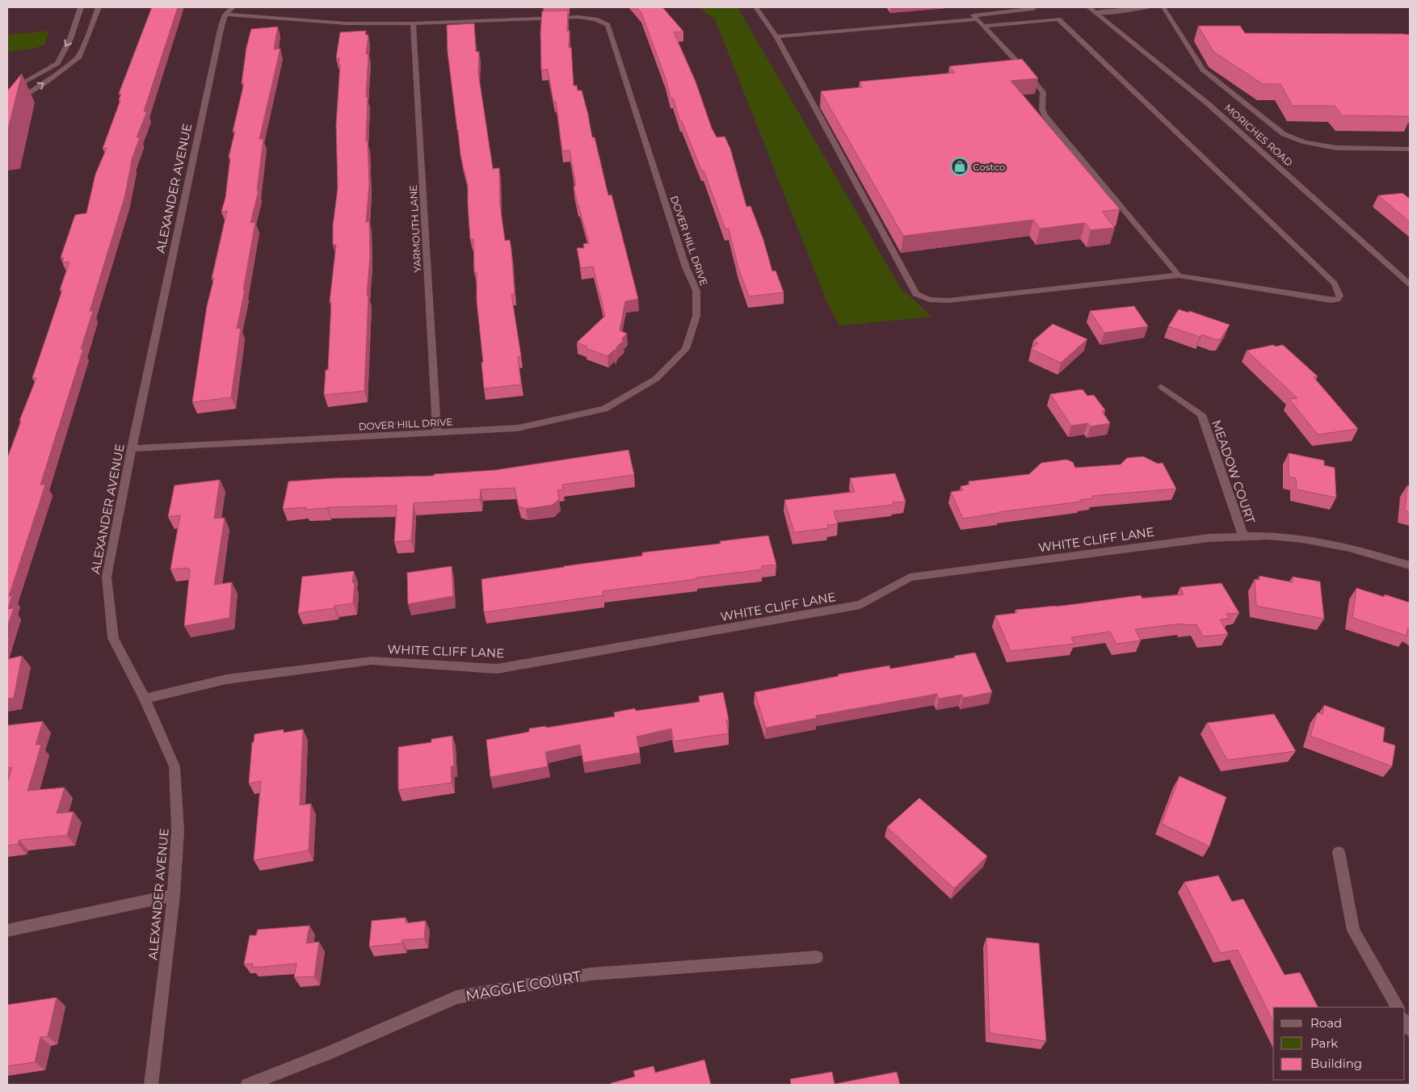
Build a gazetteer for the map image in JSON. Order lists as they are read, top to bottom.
{
  "streets": {
    "street": [
      "MORICHES ROAD",
      "ALEXANDER AVENUE",
      "YARMOUTH LANE",
      "DOVER HILL DRIVE",
      "MEADOW COURT",
      "WHITE CLIFF LANE",
      "MAGGIE COURT"
    ]
  },
  "crossings": [
    ["ALEXANDER AVENUE", "DOVER HILL DRIVE"],
    ["ALEXANDER AVENUE", "WHITE CLIFF LANE"],
    ["YARMOUTH LANE", "DOVER HILL DRIVE"],
    ["MEADOW COURT", "WHITE CLIFF LANE"]
  ],
  "places": {
    "shop": ["Costco"]
  },
  "legend": ["Road", "Park", "Building"]
}
